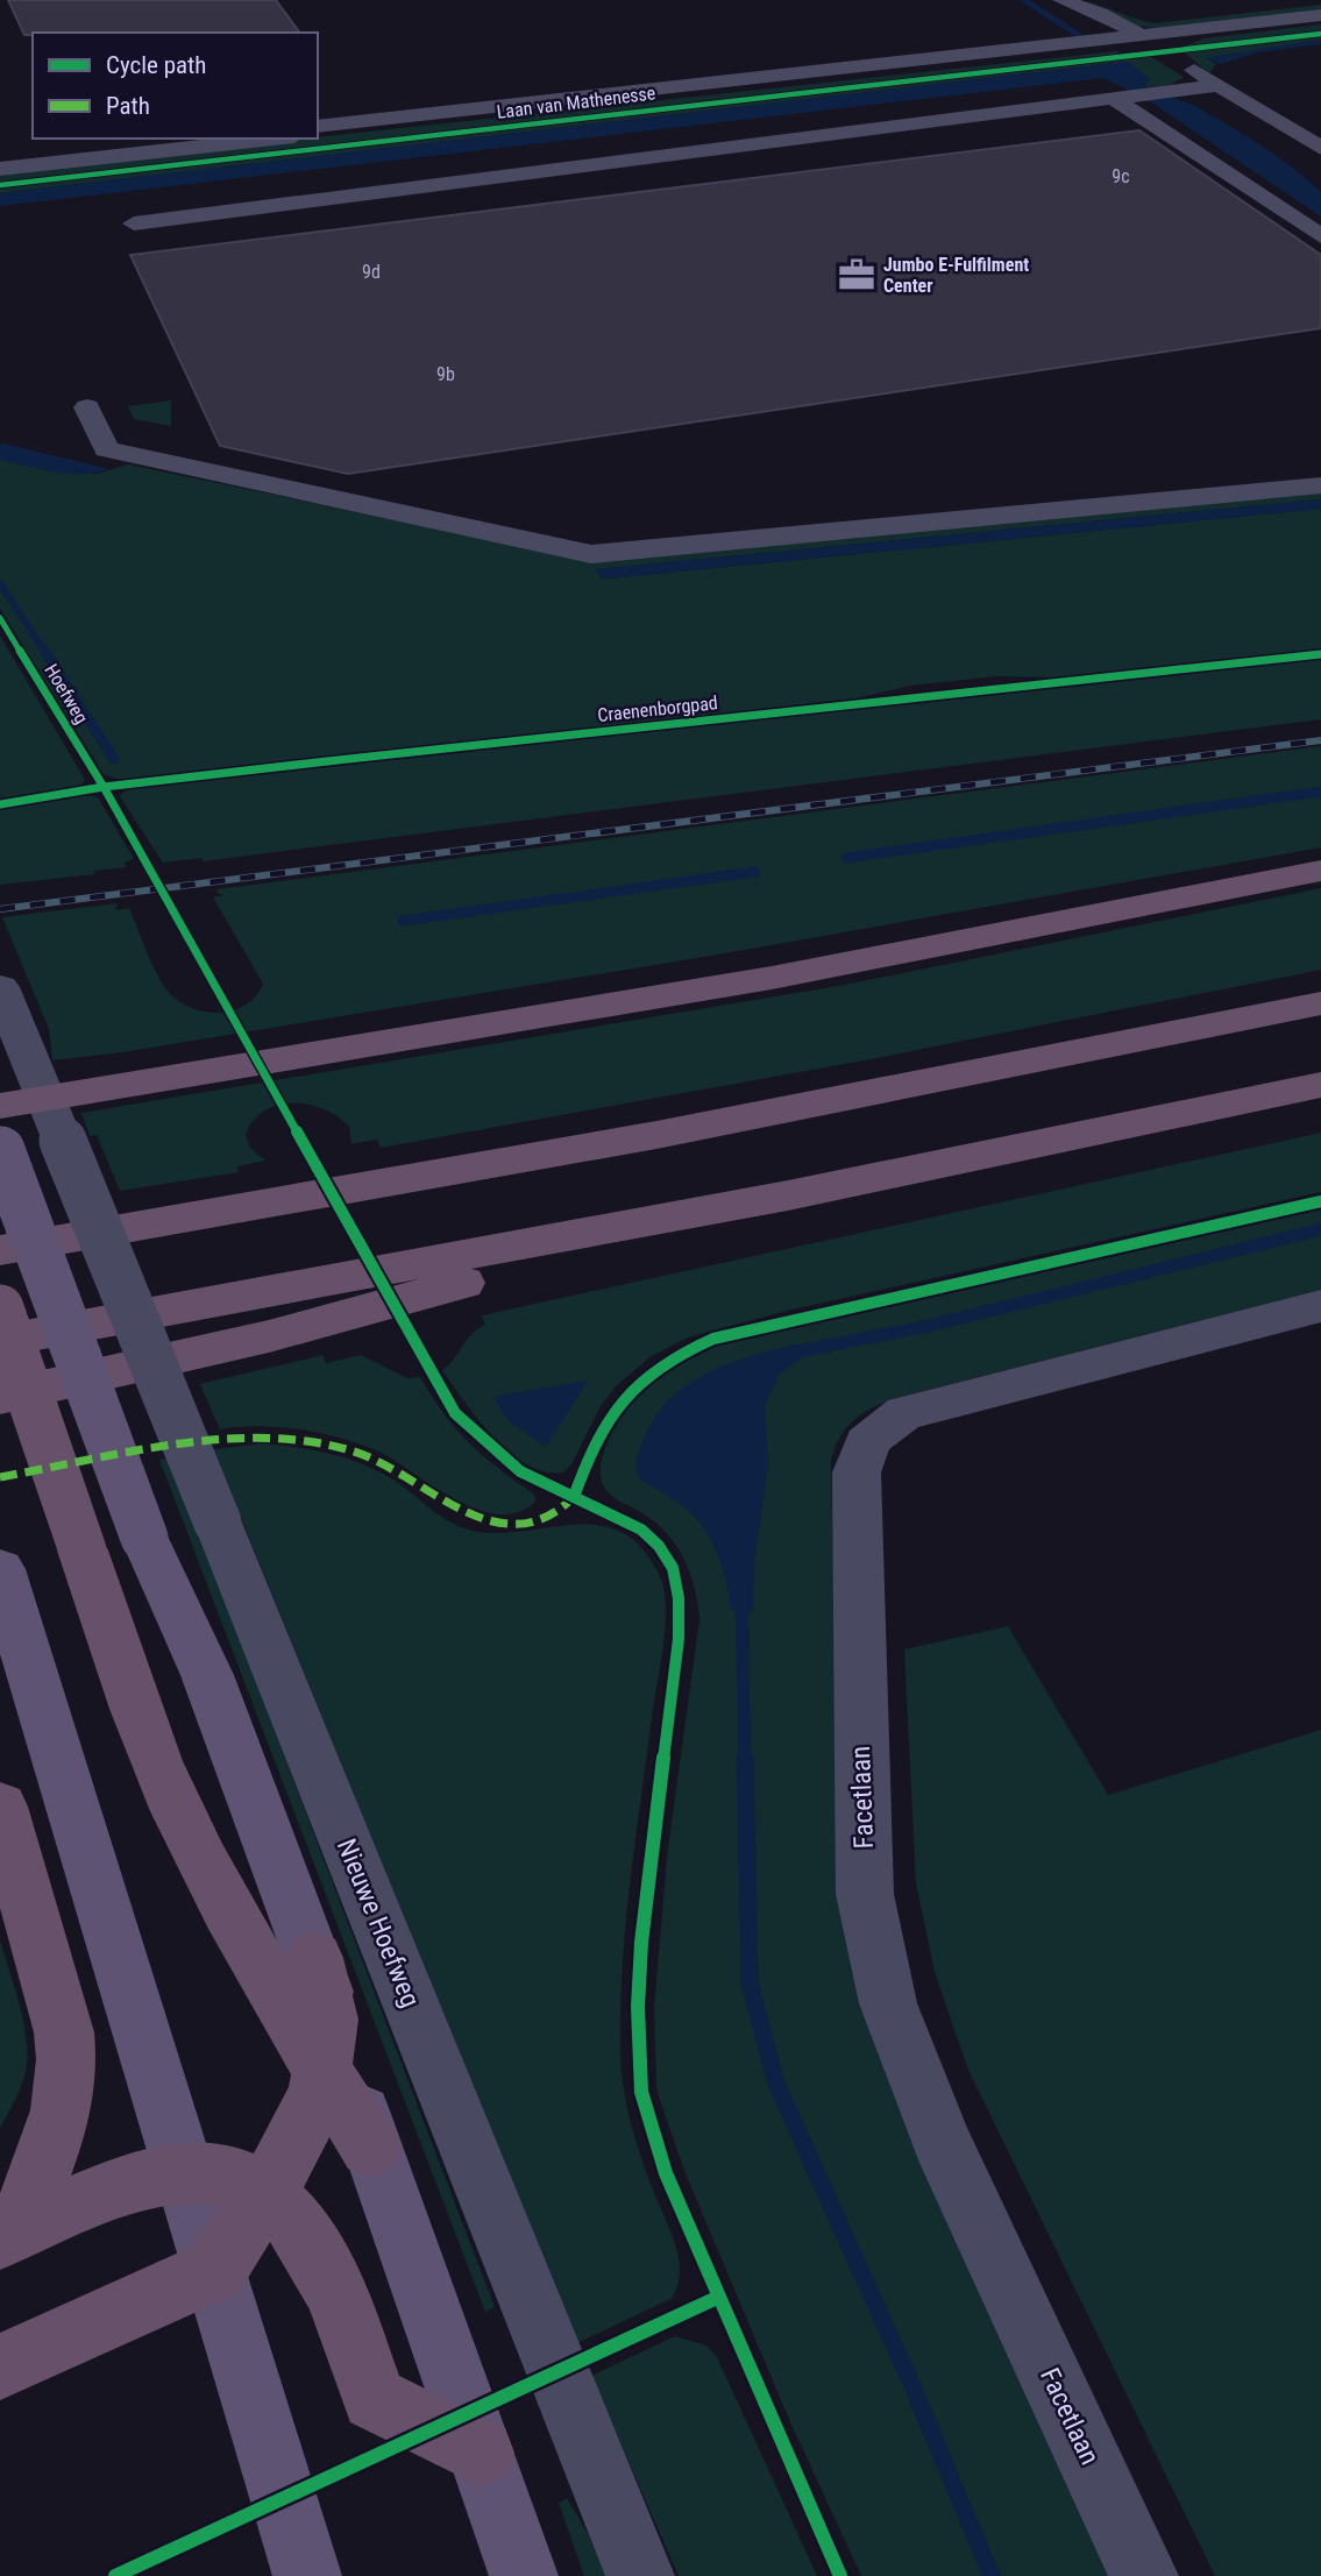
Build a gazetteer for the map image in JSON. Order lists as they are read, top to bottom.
{
  "streets": {
    "street": ["Laan van Mathenesse", "Facetlaan", "Nieuwe Hoefweg"],
    "cycle path": ["Hoefweg", "Craenenborgpad"]
  },
  "places": {
    "office": ["Jumbo E-Fulfilment Center"]
  },
  "house_numbers": ["9c", "9d", "9b"],
  "legend": ["Cycle path", "Path"]
}
